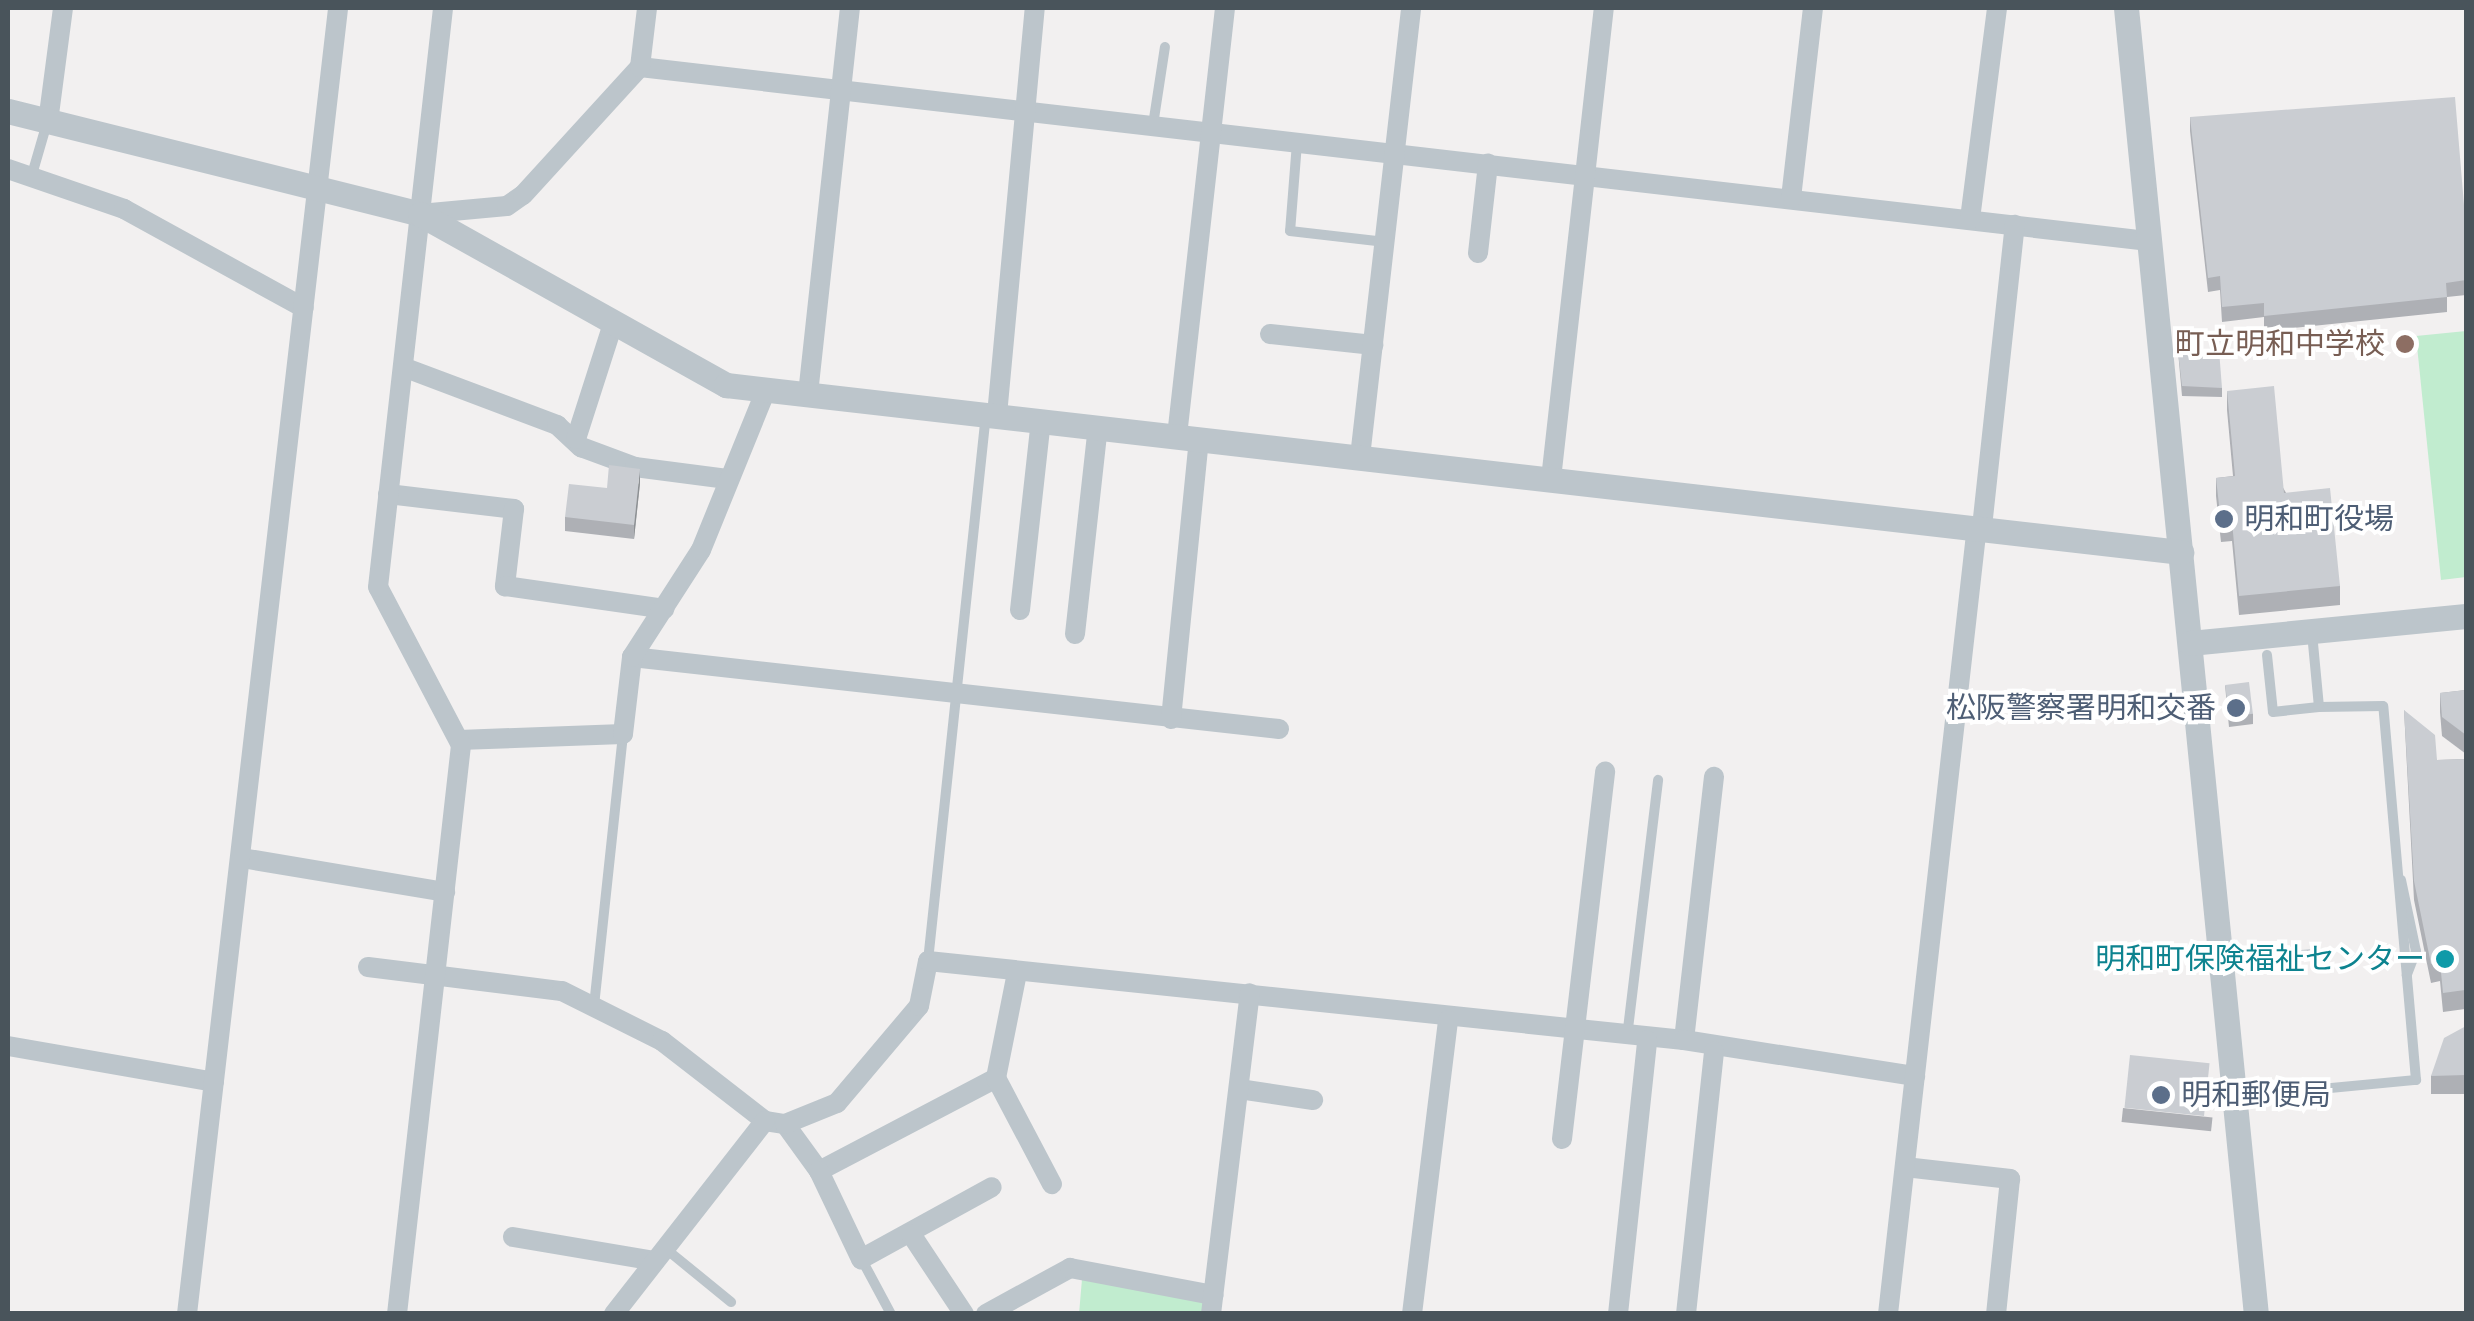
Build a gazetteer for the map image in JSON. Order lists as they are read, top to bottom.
{
  "places": [
    "町立明和中学校",
    "明和町役場",
    "松阪警察署明和交番",
    "明和町保険福祉センター",
    "明和郵便局"
  ]
}
